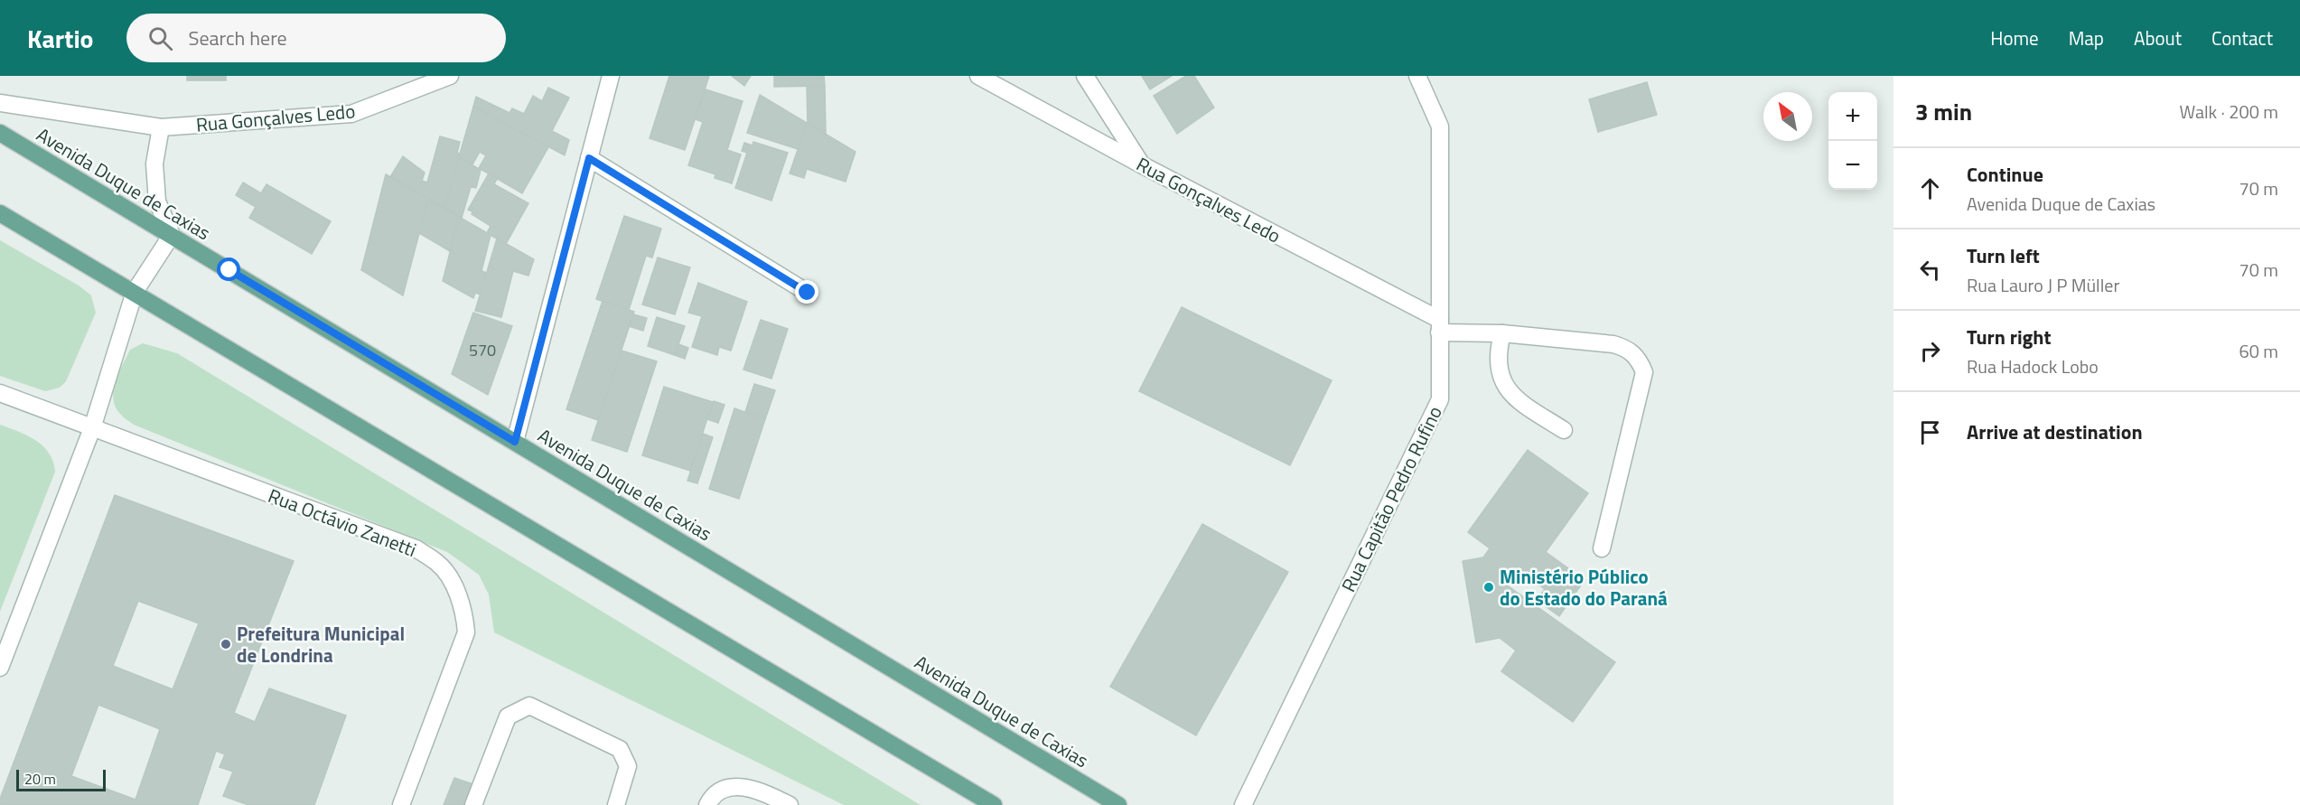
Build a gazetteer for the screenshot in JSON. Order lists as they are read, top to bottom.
{
  "streets": {
    "main road": ["Avenida Duque de Caxias"],
    "street": ["Rua Gonçalves Ledo", "Rua Capitão Pedro Rufino", "Rua Octávio Zanetti"]
  },
  "crossings": [
    ["Rua Gonçalves Ledo", "Rua Capitão Pedro Rufino"]
  ],
  "places": ["Ministério Público do Estado do Paraná", "Prefeitura Municipal de Londrina"],
  "house_numbers": ["570"],
  "scale_bar": "20 m",
  "north": "top left",
  "page": {
    "header": "Kartio",
    "search": "Search here",
    "nav": [
      "Home",
      "Map",
      "About",
      "Contact"
    ],
    "heading": ["3 min", "Walk · 200 m"],
    "map_buttons": ["+", "−"],
    "list": [
      ["Continue", "Avenida Duque de Caxias", "70 m"],
      ["Turn left", "Rua Lauro J P Müller", "70 m"],
      ["Turn right", "Rua Hadock Lobo", "60 m"],
      "Arrive at destination"
    ],
    "scale": "20 m"
  }
}
